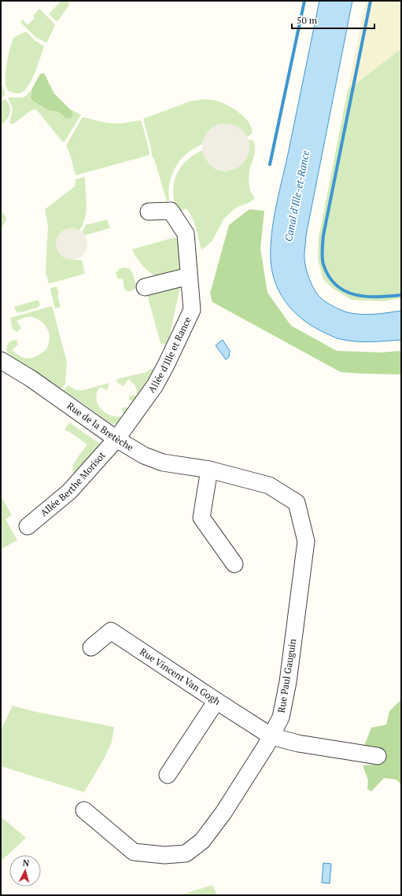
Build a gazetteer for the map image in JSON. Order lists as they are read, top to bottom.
{
  "streets": {
    "street": [
      "Allée d'Ille et Rance",
      "Rue de la Bretèche",
      "Allée Berthe Morisot",
      "Rue Paul Gauguin",
      "Rue Vincent Van Gogh"
    ]
  },
  "crossings": [
    ["Allée d'Ille et Rance", "Rue de la Bretèche"],
    ["Allée d'Ille et Rance", "Allée Berthe Morisot"],
    ["Rue de la Bretèche", "Allée Berthe Morisot"],
    ["Rue de la Bretèche", "Rue Paul Gauguin"],
    ["Rue Paul Gauguin", "Rue Vincent Van Gogh"]
  ],
  "water": ["Canal d'Ille-et-Rance"],
  "scale_bar": "50 m",
  "north": "top"
}
